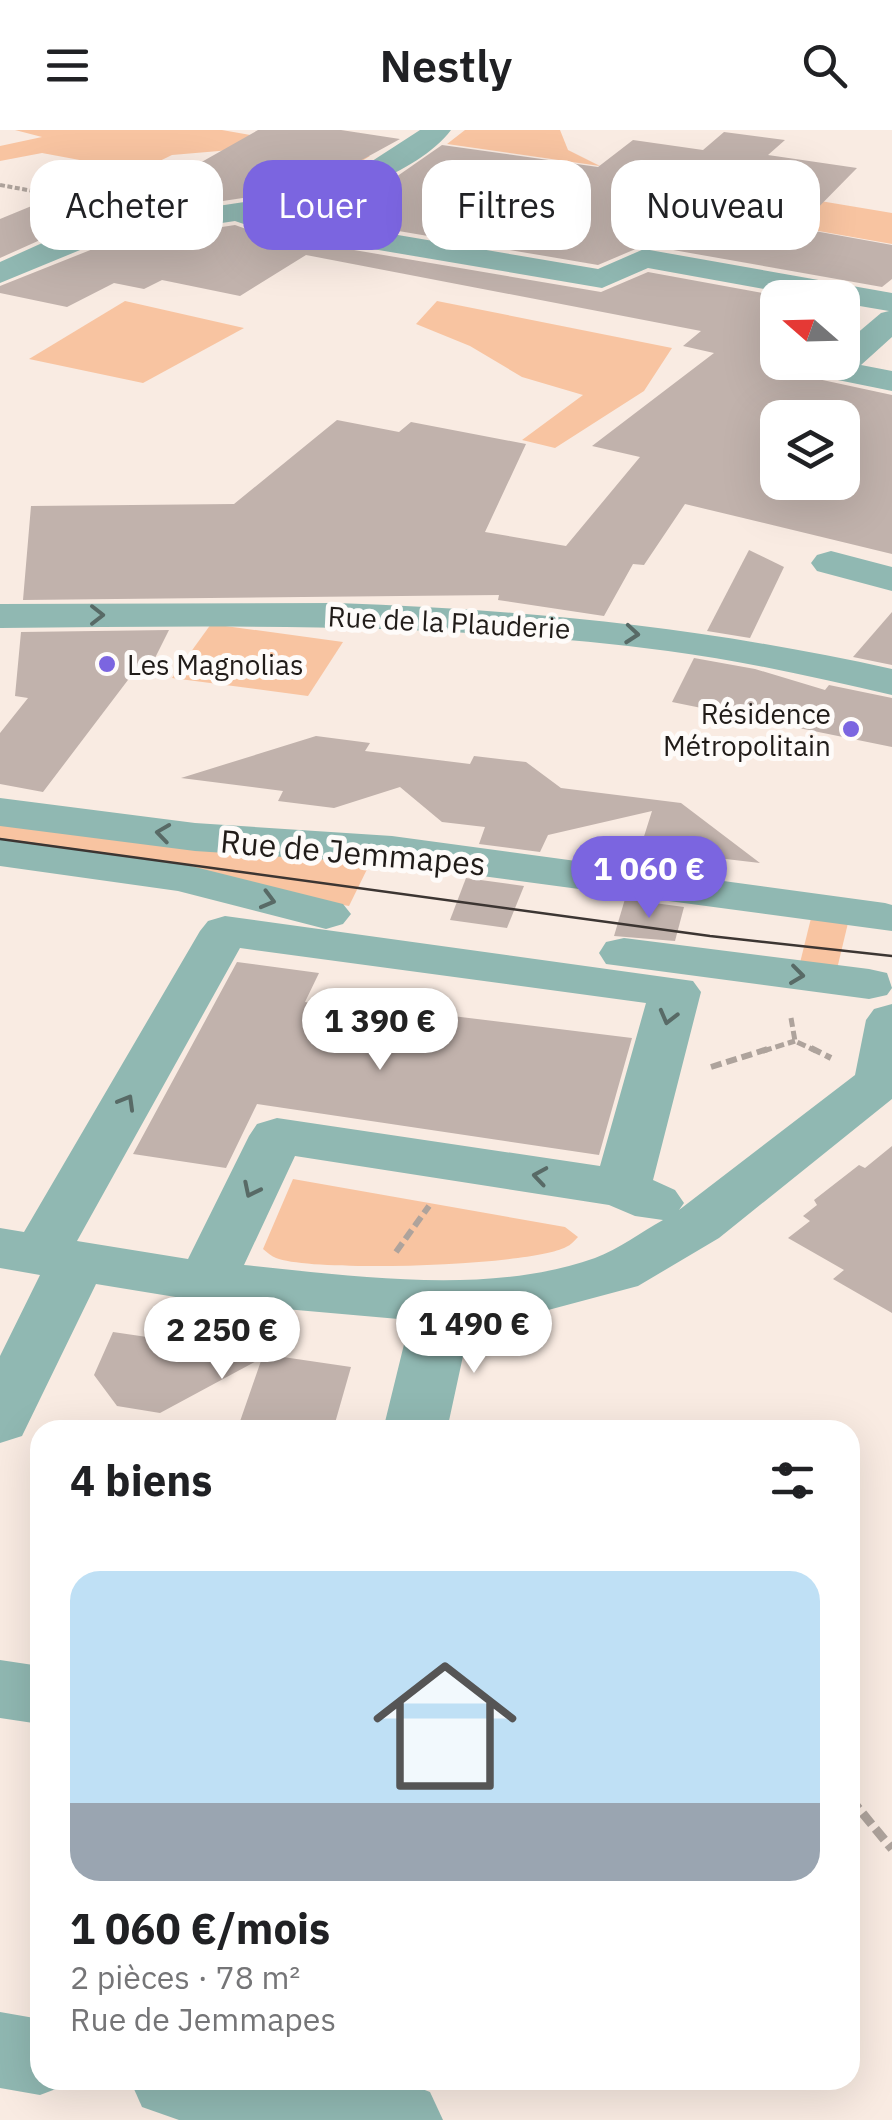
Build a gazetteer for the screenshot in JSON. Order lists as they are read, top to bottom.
{
  "streets": {
    "street": ["Rue de la Plauderie", "Rue de Jemmapes"]
  },
  "places": ["Les Magnolias", "Résidence Métropolitain"],
  "north": "left",
  "page": {
    "header": "Nestly",
    "chip": [
      "Acheter",
      "Louer",
      "Filtres",
      "Nouveau"
    ],
    "price": [
      "1 060 €",
      "1 390 €",
      "1 490 €",
      "2 250 €"
    ],
    "heading": "4 biens",
    "list": [
      {
        "name": "1 060 €/mois",
        "note": "2 pièces · 78 m² · Rue de Jemmapes"
      }
    ]
  }
}
